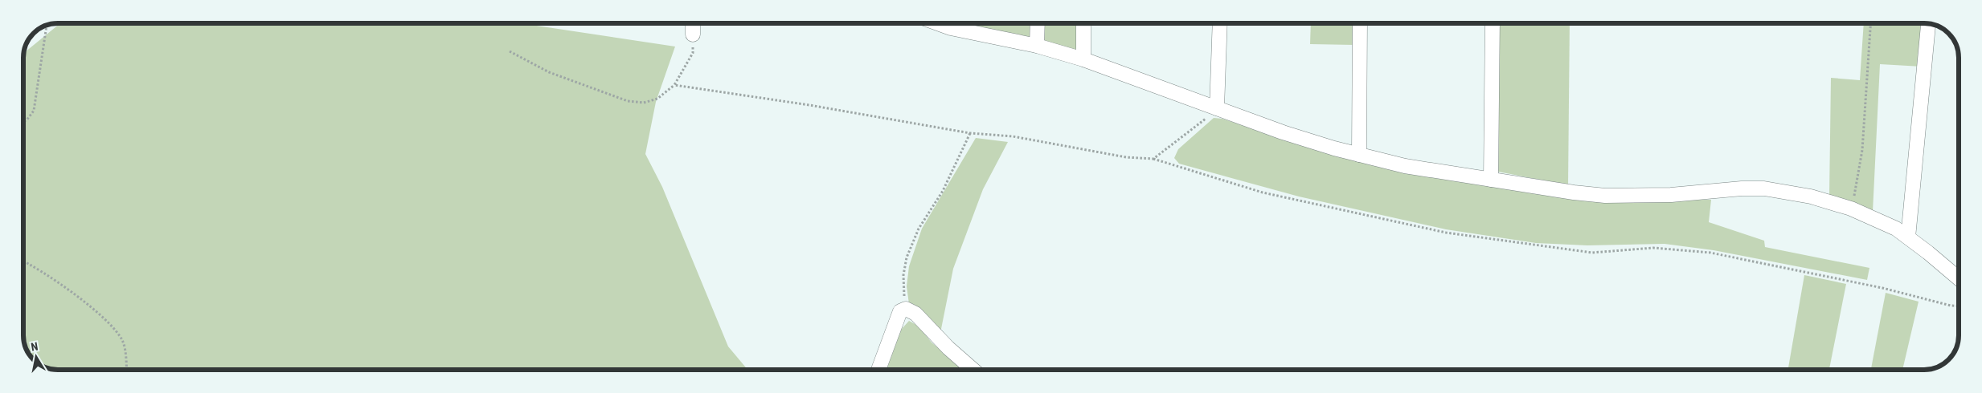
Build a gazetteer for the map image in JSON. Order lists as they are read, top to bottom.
{
  "north": "top"
}
